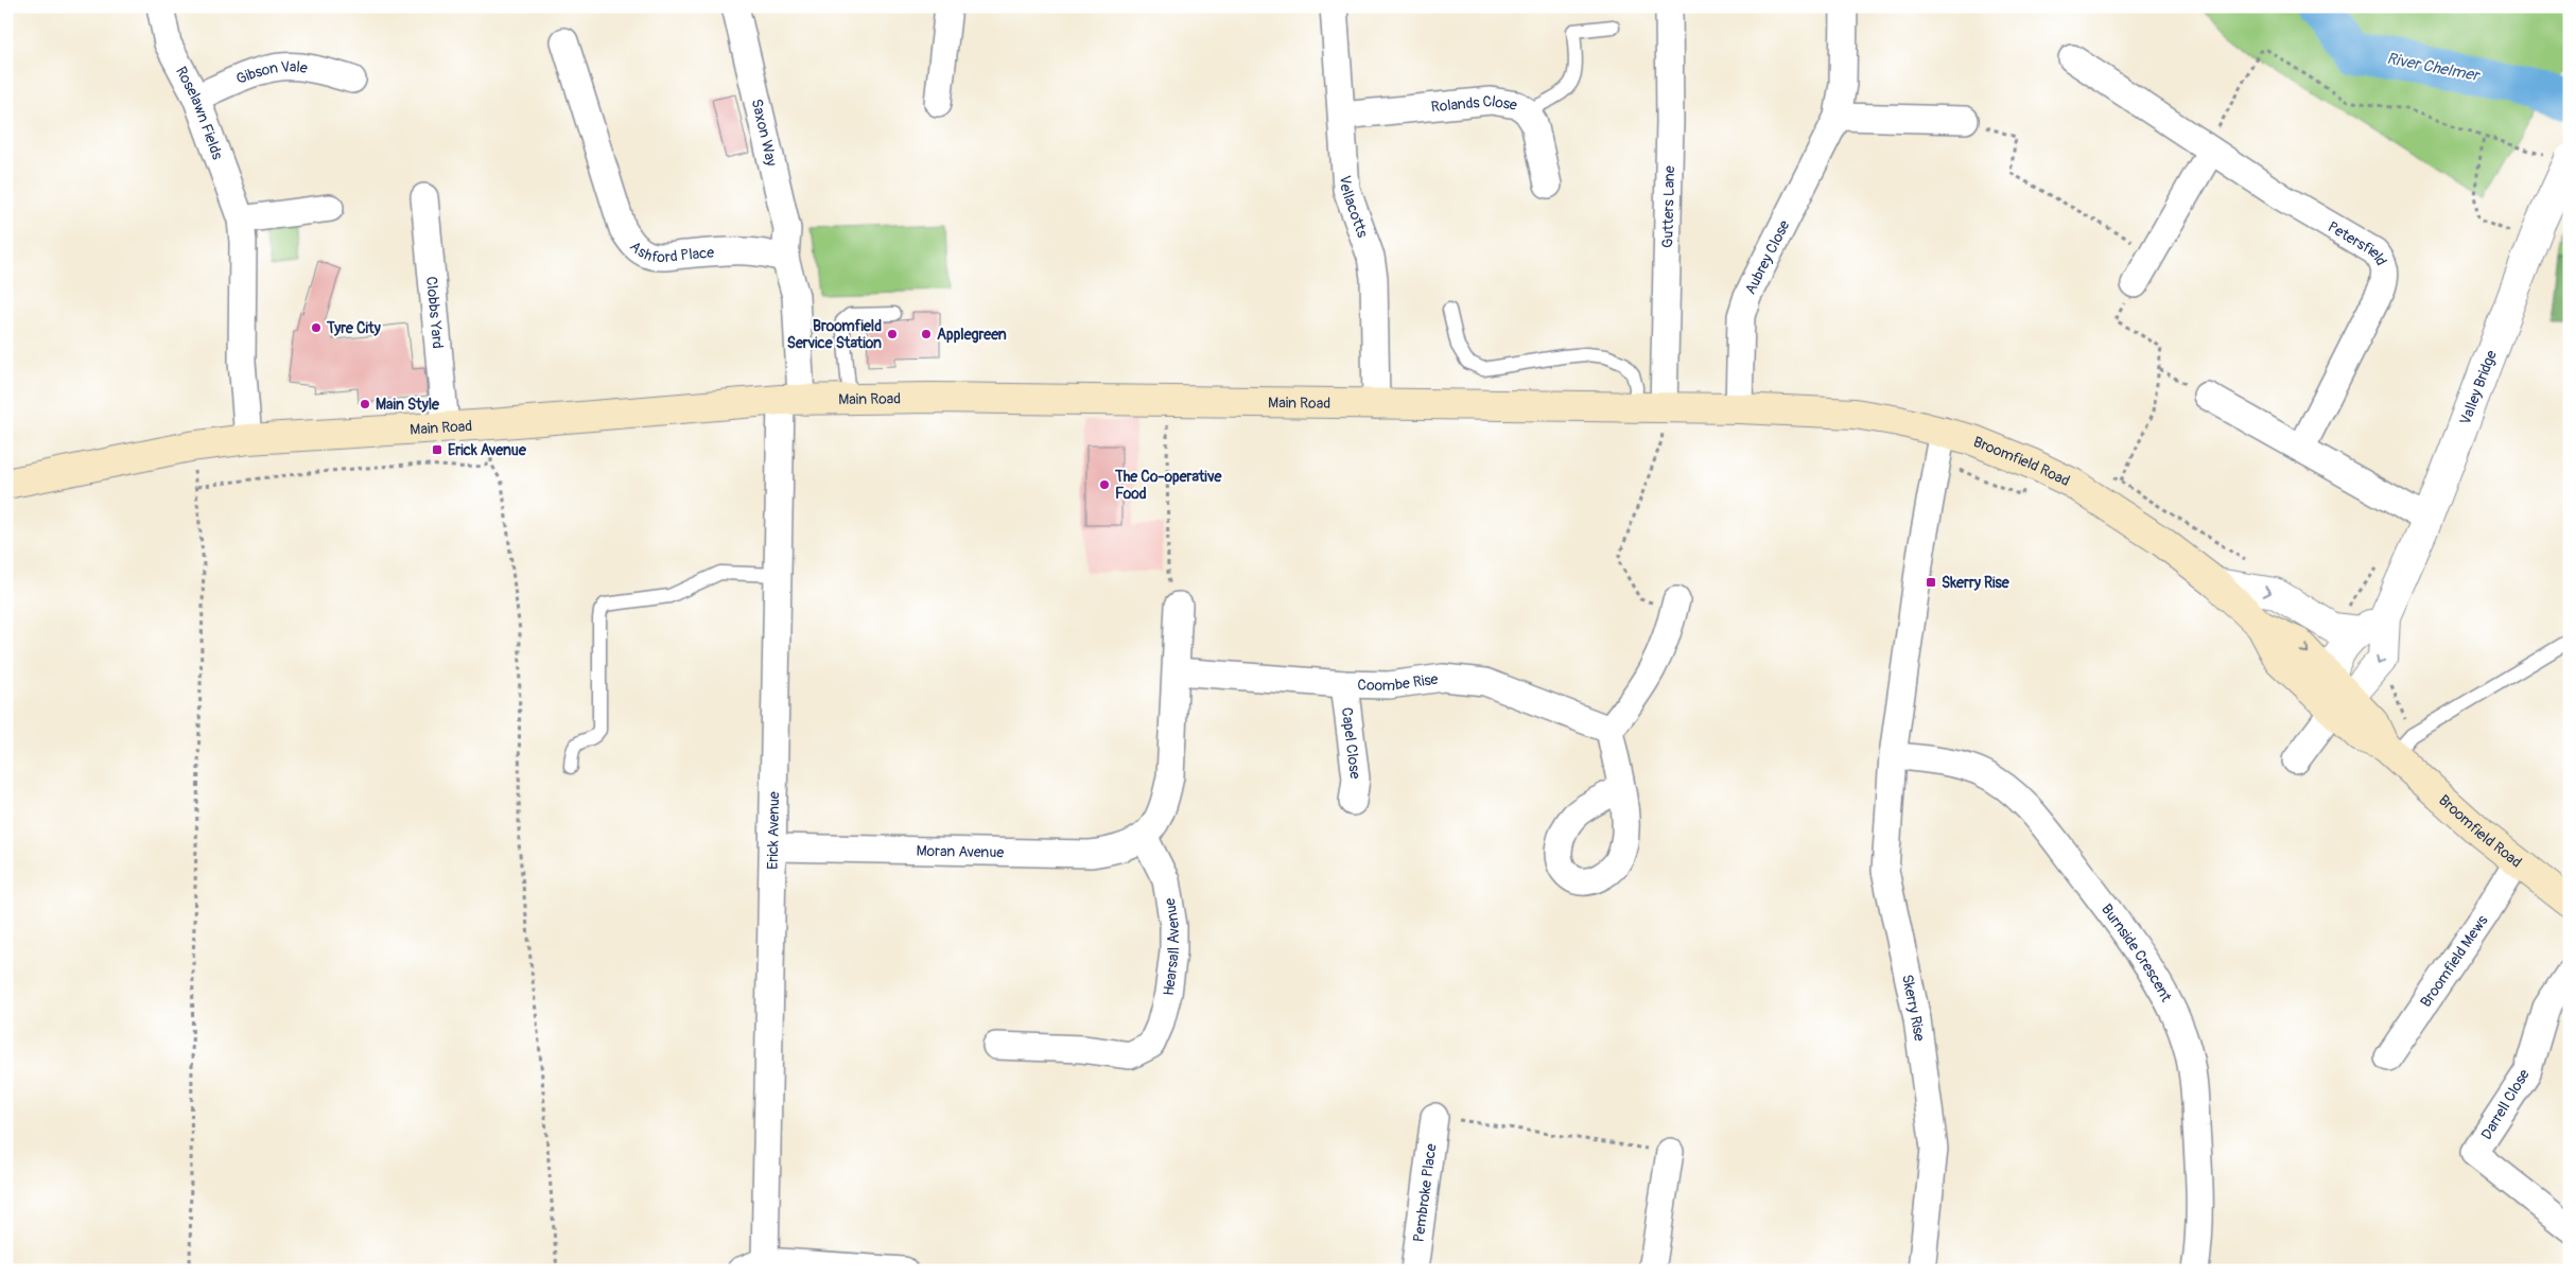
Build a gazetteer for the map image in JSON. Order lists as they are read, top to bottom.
{
  "streets": {
    "main road": ["Main Road", "Broomfield Road"],
    "street": [
      "Gibson Vale",
      "Rolands Close",
      "Roselawn Fields",
      "Saxon Way",
      "Vellacotts",
      "Gutters Lane",
      "Ashford Place",
      "Petersfield",
      "Aubrey Close",
      "Clobbs Yard",
      "Valley Bridge",
      "Coombe Rise",
      "Capel Close",
      "Erick Avenue",
      "Moran Avenue",
      "Hearsall Avenue",
      "Burnside Crescent",
      "Broomfield Mews",
      "Skerry Rise",
      "Darrell Close",
      "Pembroke Place"
    ]
  },
  "crossings": [
    ["Gibson Vale", "Roselawn Fields"],
    ["Rolands Close", "Vellacotts"],
    ["Roselawn Fields", "Main Road"],
    ["Saxon Way", "Ashford Place"],
    ["Vellacotts", "Main Road"],
    ["Gutters Lane", "Main Road"],
    ["Aubrey Close", "Main Road"],
    ["Aubrey Close", "Broomfield Road"],
    ["Clobbs Yard", "Main Road"],
    ["Valley Bridge", "Broomfield Road"],
    ["Main Road", "Broomfield Road"],
    ["Main Road", "Erick Avenue"],
    ["Broomfield Road", "Broomfield Mews"],
    ["Broomfield Road", "Skerry Rise"],
    ["Coombe Rise", "Capel Close"],
    ["Erick Avenue", "Moran Avenue"],
    ["Moran Avenue", "Hearsall Avenue"],
    ["Burnside Crescent", "Skerry Rise"]
  ],
  "water": ["River Chelmer"],
  "places": {
    "other": [
      "Tyre City",
      "Broomfield Service Station",
      "Applegreen",
      "Main Style",
      "The Co-operative Food"
    ],
    "transit": ["Erick Avenue", "Skerry Rise"]
  }
}
